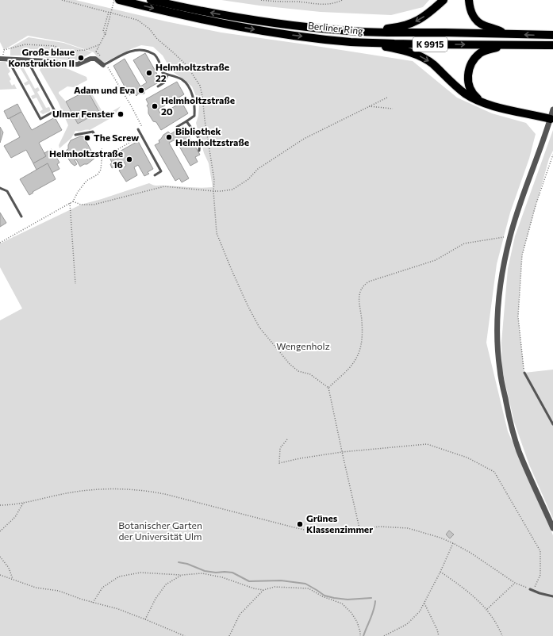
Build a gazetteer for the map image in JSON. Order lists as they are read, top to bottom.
{
  "streets": {
    "highway": ["Berliner Ring", "K 9915"]
  },
  "parks": ["Wengenholz", "Botanischer Garten der Universität Ulm"],
  "places": [
    "Große blaue Konstruktion II",
    "Helmholtzstraße 22",
    "Adam und Eva",
    "Helmholtzstraße 20",
    "Ulmer Fenster",
    "Bibliothek Helmholtzstraße",
    "The Screw",
    "Helmholtzstraße 16",
    "Grünes Klassenzimmer"
  ]
}
